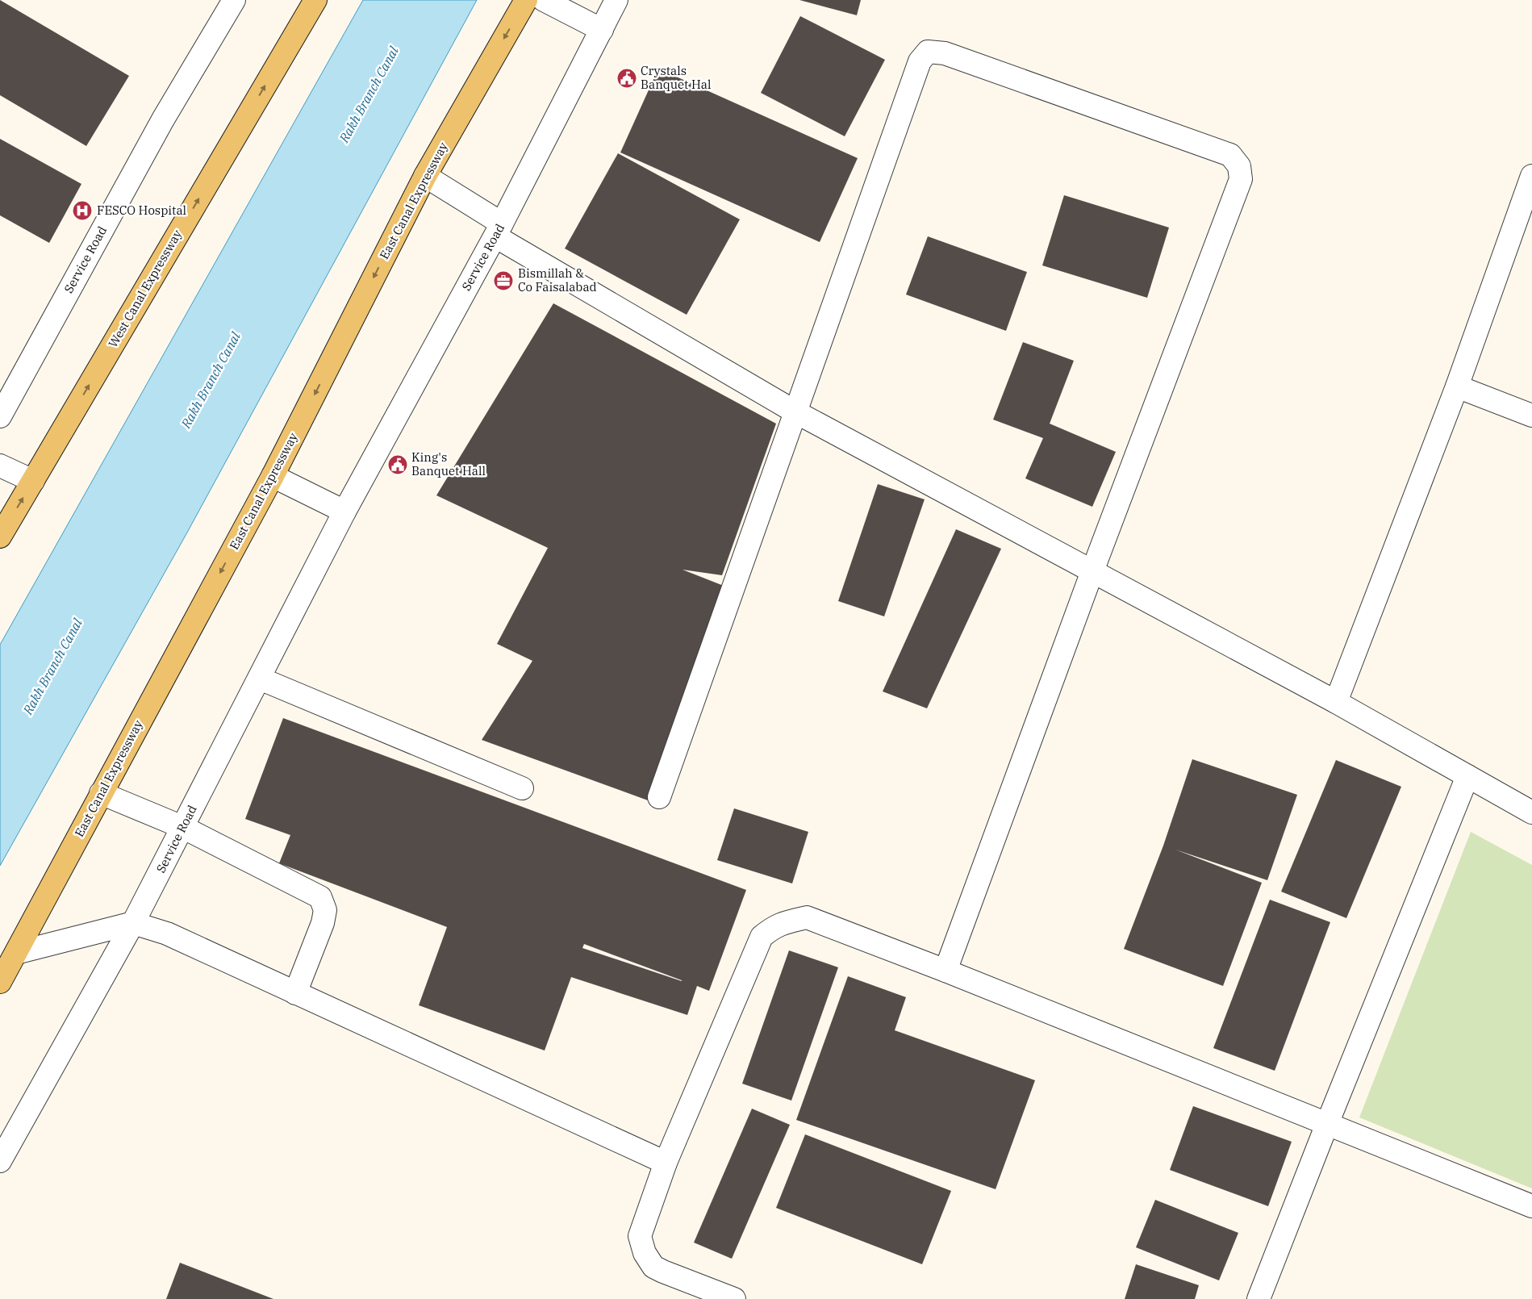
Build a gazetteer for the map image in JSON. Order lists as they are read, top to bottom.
{
  "streets": {
    "main road": ["East Canal Expressway", "West Canal Expressway"],
    "street": ["Service Road"]
  },
  "one_way": ["East Canal Expressway", "West Canal Expressway"],
  "water": ["Rakh Branch Canal"],
  "places": {
    "public building": ["Crystals Banquet Hal", "King's Banquet Hall"],
    "hospital": ["FESCO Hospital"],
    "office": ["Bismillah & Co Faisalabad"]
  }
}
